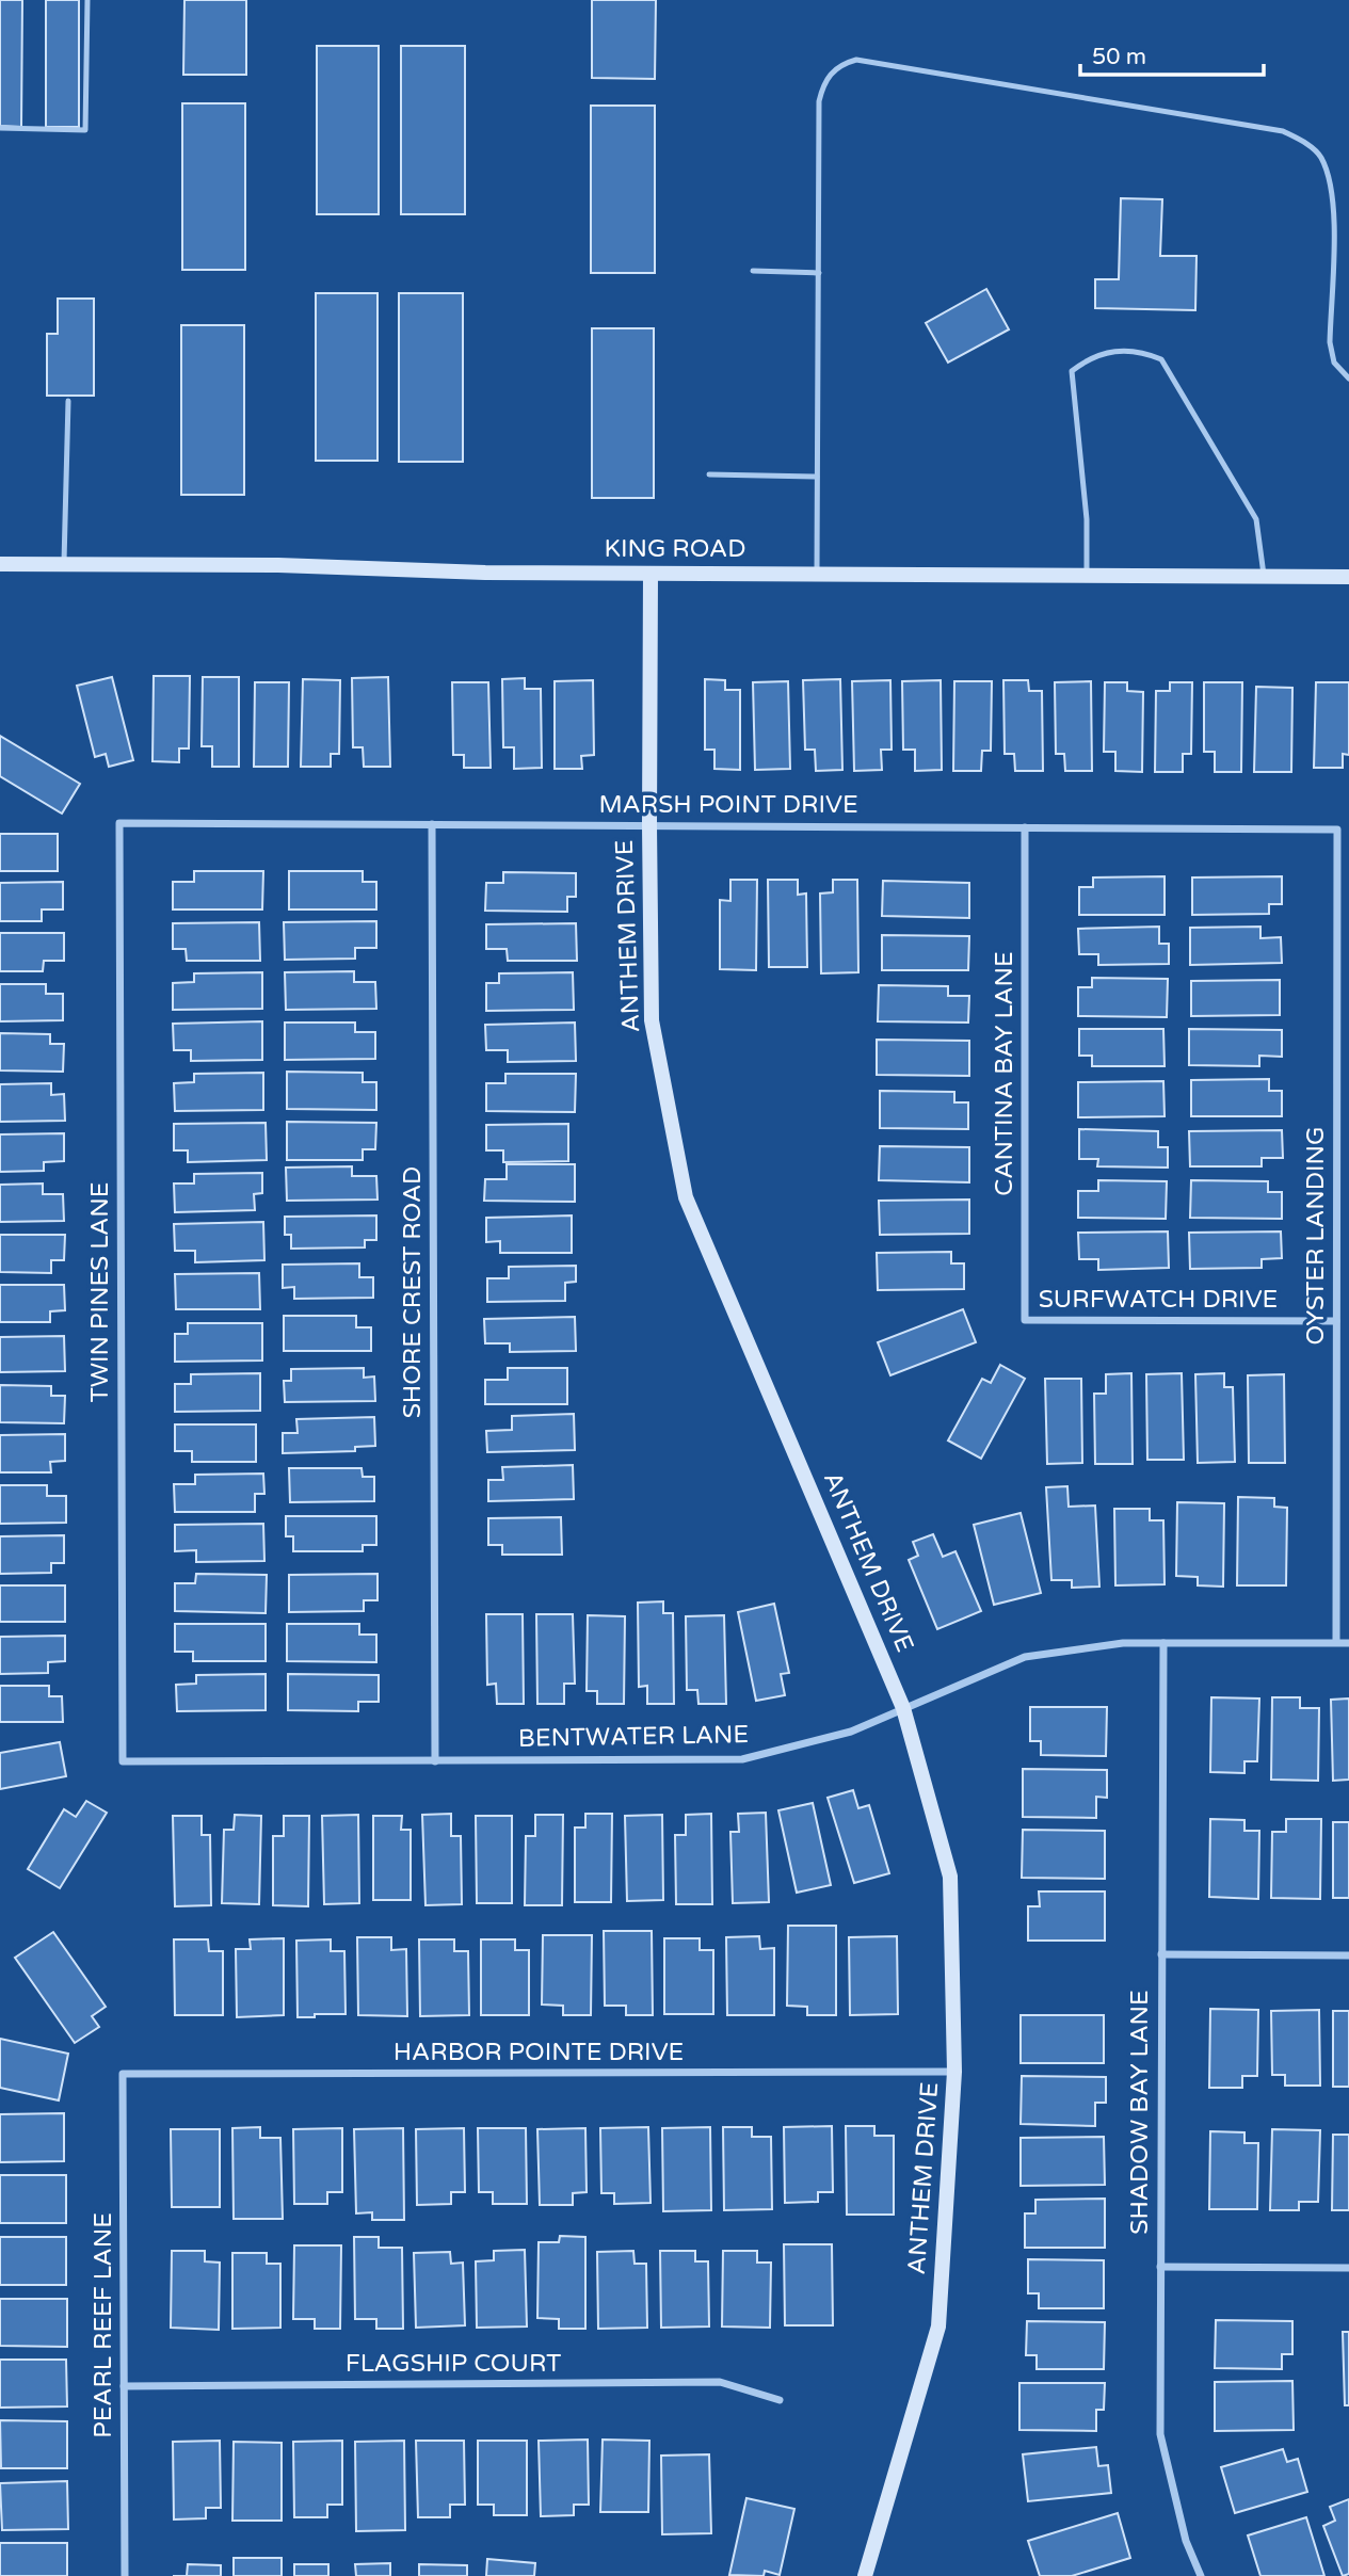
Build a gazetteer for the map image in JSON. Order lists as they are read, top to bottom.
{
  "streets": {
    "street": [
      "KING ROAD",
      "MARSH POINT DRIVE",
      "ANTHEM DRIVE",
      "CANTINA BAY LANE",
      "OYSTER LANDING",
      "TWIN PINES LANE",
      "SHORE CREST ROAD",
      "SURFWATCH DRIVE",
      "BENTWATER LANE",
      "HARBOR POINTE DRIVE",
      "SHADOW BAY LANE",
      "PEARL REEF LANE",
      "FLAGSHIP COURT"
    ]
  },
  "crossings": [
    ["KING ROAD", "ANTHEM DRIVE"],
    ["MARSH POINT DRIVE", "ANTHEM DRIVE"],
    ["MARSH POINT DRIVE", "CANTINA BAY LANE"],
    ["MARSH POINT DRIVE", "OYSTER LANDING"],
    ["MARSH POINT DRIVE", "TWIN PINES LANE"],
    ["MARSH POINT DRIVE", "SHORE CREST ROAD"],
    ["ANTHEM DRIVE", "BENTWATER LANE"],
    ["ANTHEM DRIVE", "HARBOR POINTE DRIVE"],
    ["CANTINA BAY LANE", "SURFWATCH DRIVE"],
    ["OYSTER LANDING", "SURFWATCH DRIVE"],
    ["OYSTER LANDING", "BENTWATER LANE"],
    ["TWIN PINES LANE", "BENTWATER LANE"],
    ["SHORE CREST ROAD", "BENTWATER LANE"],
    ["BENTWATER LANE", "SHADOW BAY LANE"],
    ["HARBOR POINTE DRIVE", "PEARL REEF LANE"],
    ["PEARL REEF LANE", "FLAGSHIP COURT"]
  ],
  "scale_bar": "50 m"
}
